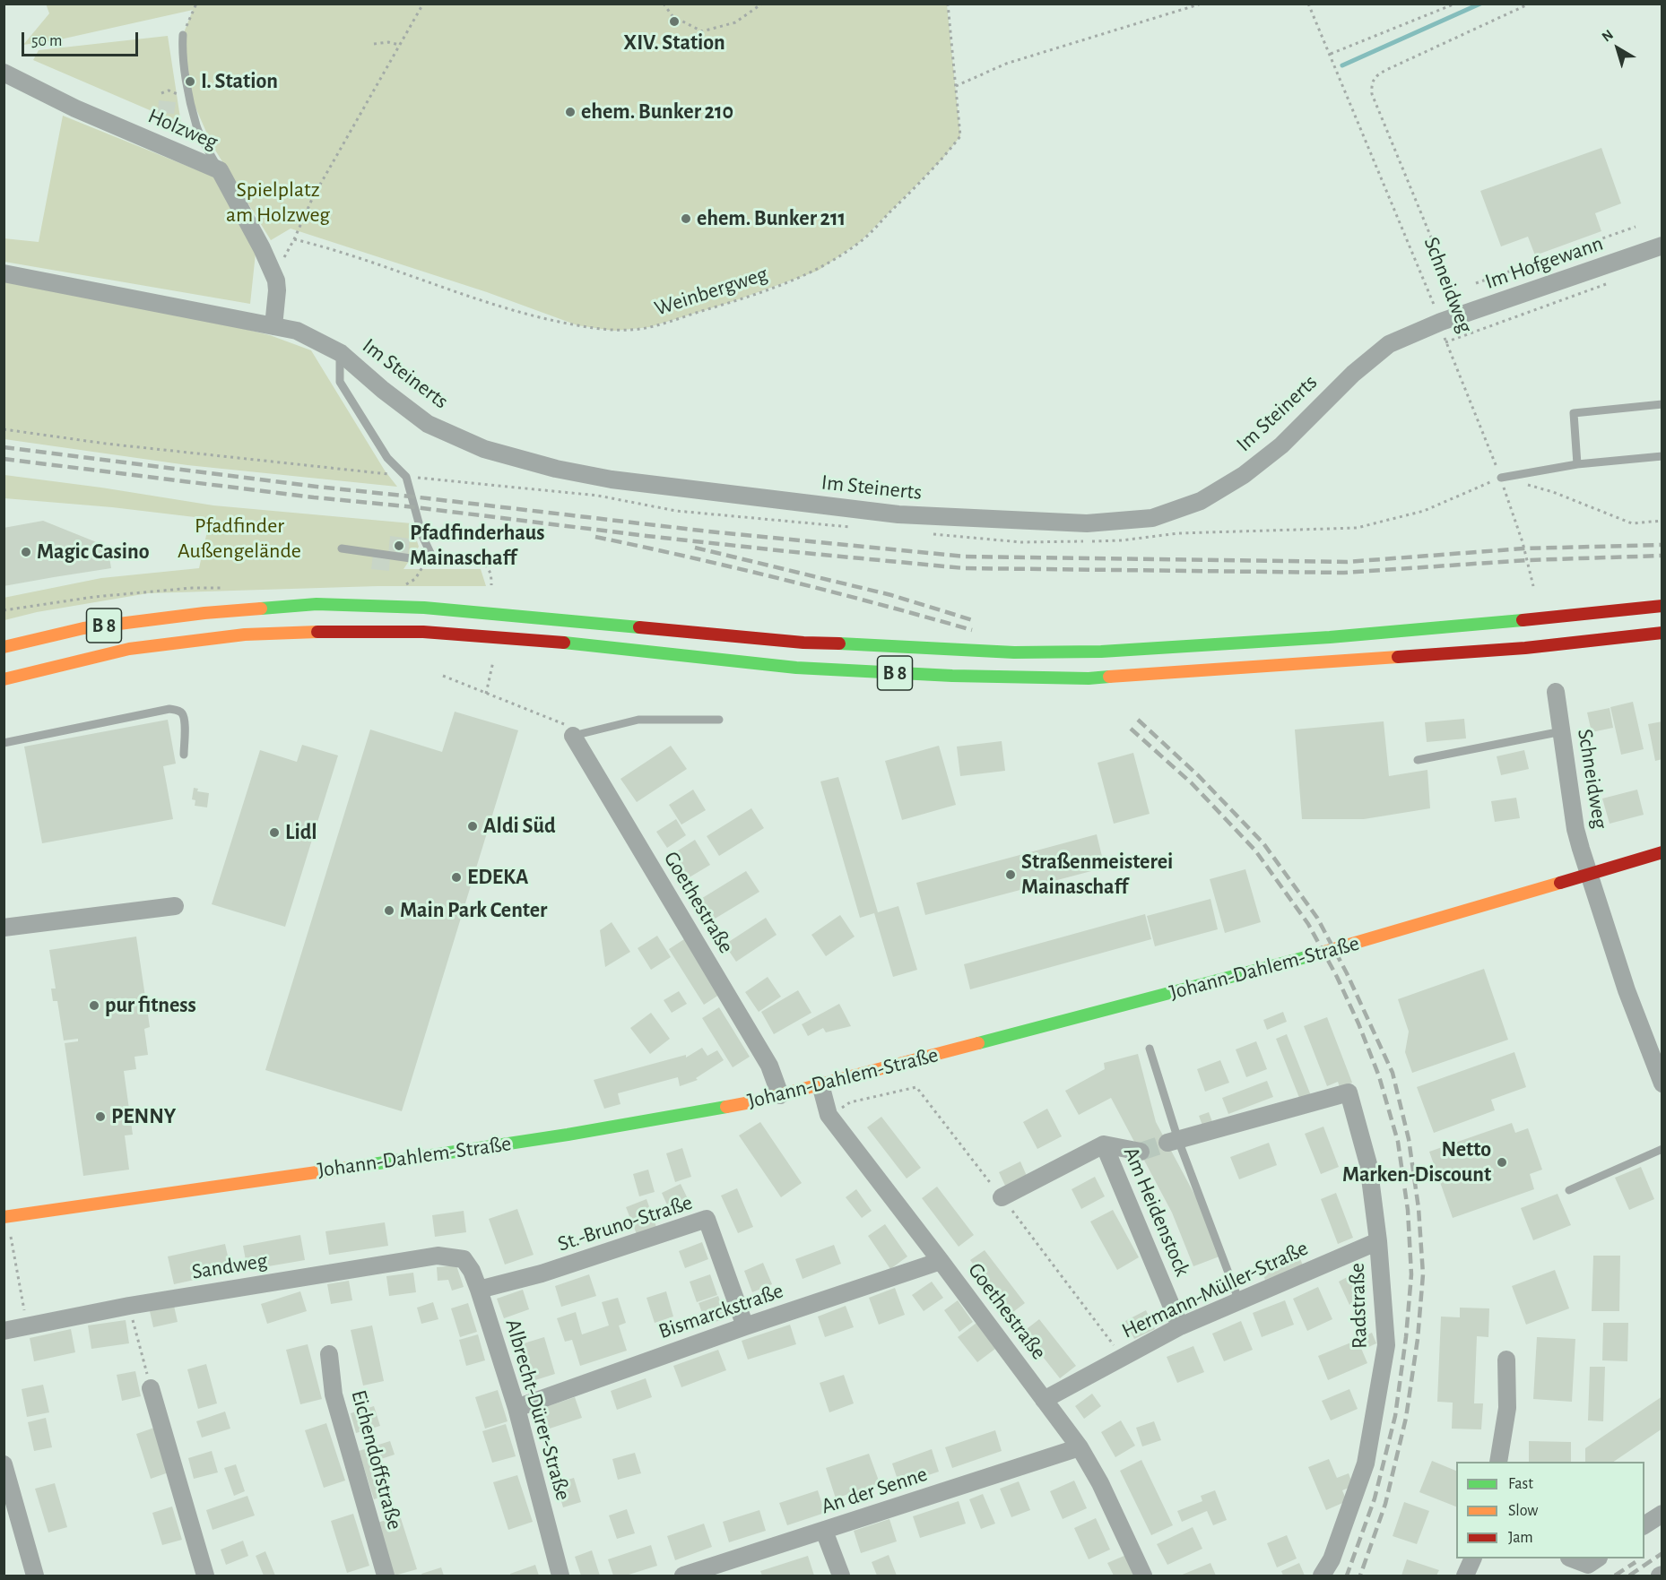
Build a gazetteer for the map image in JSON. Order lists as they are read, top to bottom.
{
  "streets": {
    "main road": ["B 8", "Johann-Dahlem-Straße"],
    "street": [
      "Holzweg",
      "Im Hofgewann",
      "Schneidweg",
      "Im Steinerts",
      "Goethestraße",
      "Am Heidenstock",
      "St.-Bruno-Straße",
      "Sandweg",
      "Hermann-Müller-Straße",
      "Radstraße",
      "Bismarckstraße",
      "Albrecht-Dürer-Straße",
      "Eichendoffstraße",
      "An der Senne"
    ],
    "path": ["Weinbergweg"]
  },
  "crossings": [
    ["Holzweg", "Im Steinerts"],
    ["Im Hofgewann", "Schneidweg"],
    ["Im Hofgewann", "Im Steinerts"],
    ["Schneidweg", "Im Steinerts"],
    ["Schneidweg", "Johann-Dahlem-Straße"],
    ["Goethestraße", "Johann-Dahlem-Straße"],
    ["Goethestraße", "Hermann-Müller-Straße"],
    ["Goethestraße", "Bismarckstraße"],
    ["Goethestraße", "An der Senne"],
    ["Am Heidenstock", "Hermann-Müller-Straße"],
    ["St.-Bruno-Straße", "Bismarckstraße"],
    ["St.-Bruno-Straße", "Albrecht-Dürer-Straße"],
    ["Sandweg", "Albrecht-Dürer-Straße"],
    ["Hermann-Müller-Straße", "Radstraße"],
    ["Bismarckstraße", "Albrecht-Dürer-Straße"]
  ],
  "parks": ["Spielplatz am Holzweg", "Pfadfinder Außengelände"],
  "places": [
    "XIV. Station",
    "I. Station",
    "ehem. Bunker 210",
    "ehem. Bunker 211",
    "Pfadfinderhaus Mainaschaff",
    "Magic Casino",
    "Aldi Süd",
    "Lidl",
    "Straßenmeisterei Mainaschaff",
    "EDEKA",
    "Main Park Center",
    "pur fitness",
    "PENNY",
    "Netto Marken-Discount"
  ],
  "legend": ["Fast", "Slow", "Jam"],
  "scale_bar": "50 m",
  "north": "top left"
}
